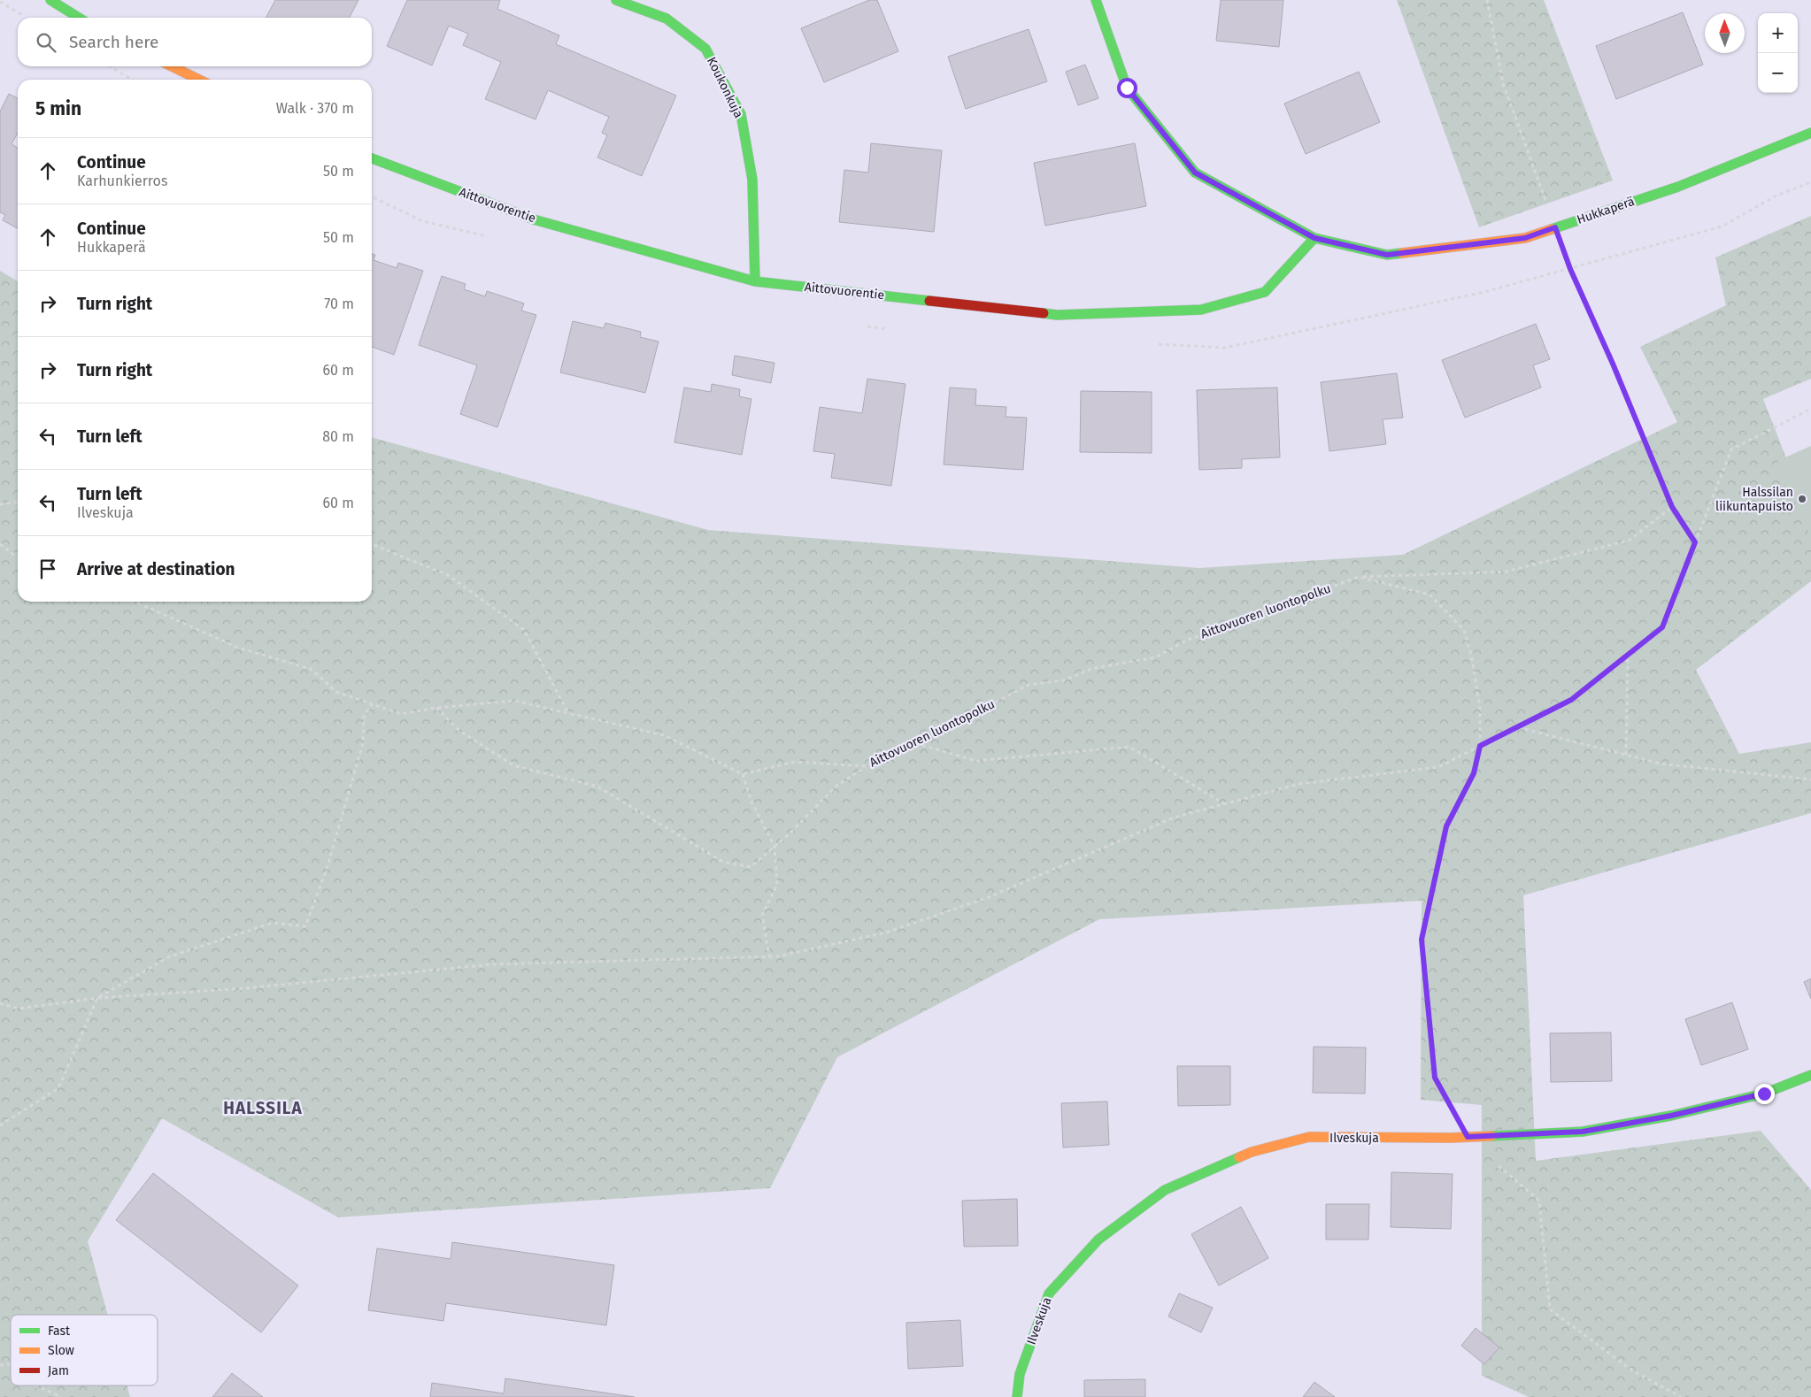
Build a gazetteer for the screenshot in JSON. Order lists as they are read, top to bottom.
{
  "streets": {
    "street": [
      "Koukonkuja",
      "Aittovuorentie",
      "Hukkaperä",
      "Ilveskuja"
    ],
    "path": ["Aittovuoren luontopolku"]
  },
  "crossings": [
    ["Koukonkuja", "Aittovuorentie"],
    ["Aittovuorentie", "Hukkaperä"]
  ],
  "districts": ["HALSSILA"],
  "places": ["Halssilan liikuntapuisto"],
  "legend": ["Fast", "Slow", "Jam"],
  "north": "top",
  "page": {
    "map_buttons": ["+", "−"],
    "search": "Search here",
    "heading": ["5 min", "Walk · 370 m"],
    "list": [
      ["Continue", "Karhunkierros", "50 m"],
      ["Continue", "Hukkaperä", "50 m"],
      ["Turn right", "70 m"],
      ["Turn right", "60 m"],
      ["Turn left", "80 m"],
      ["Turn left", "Ilveskuja", "60 m"],
      "Arrive at destination"
    ]
  }
}
